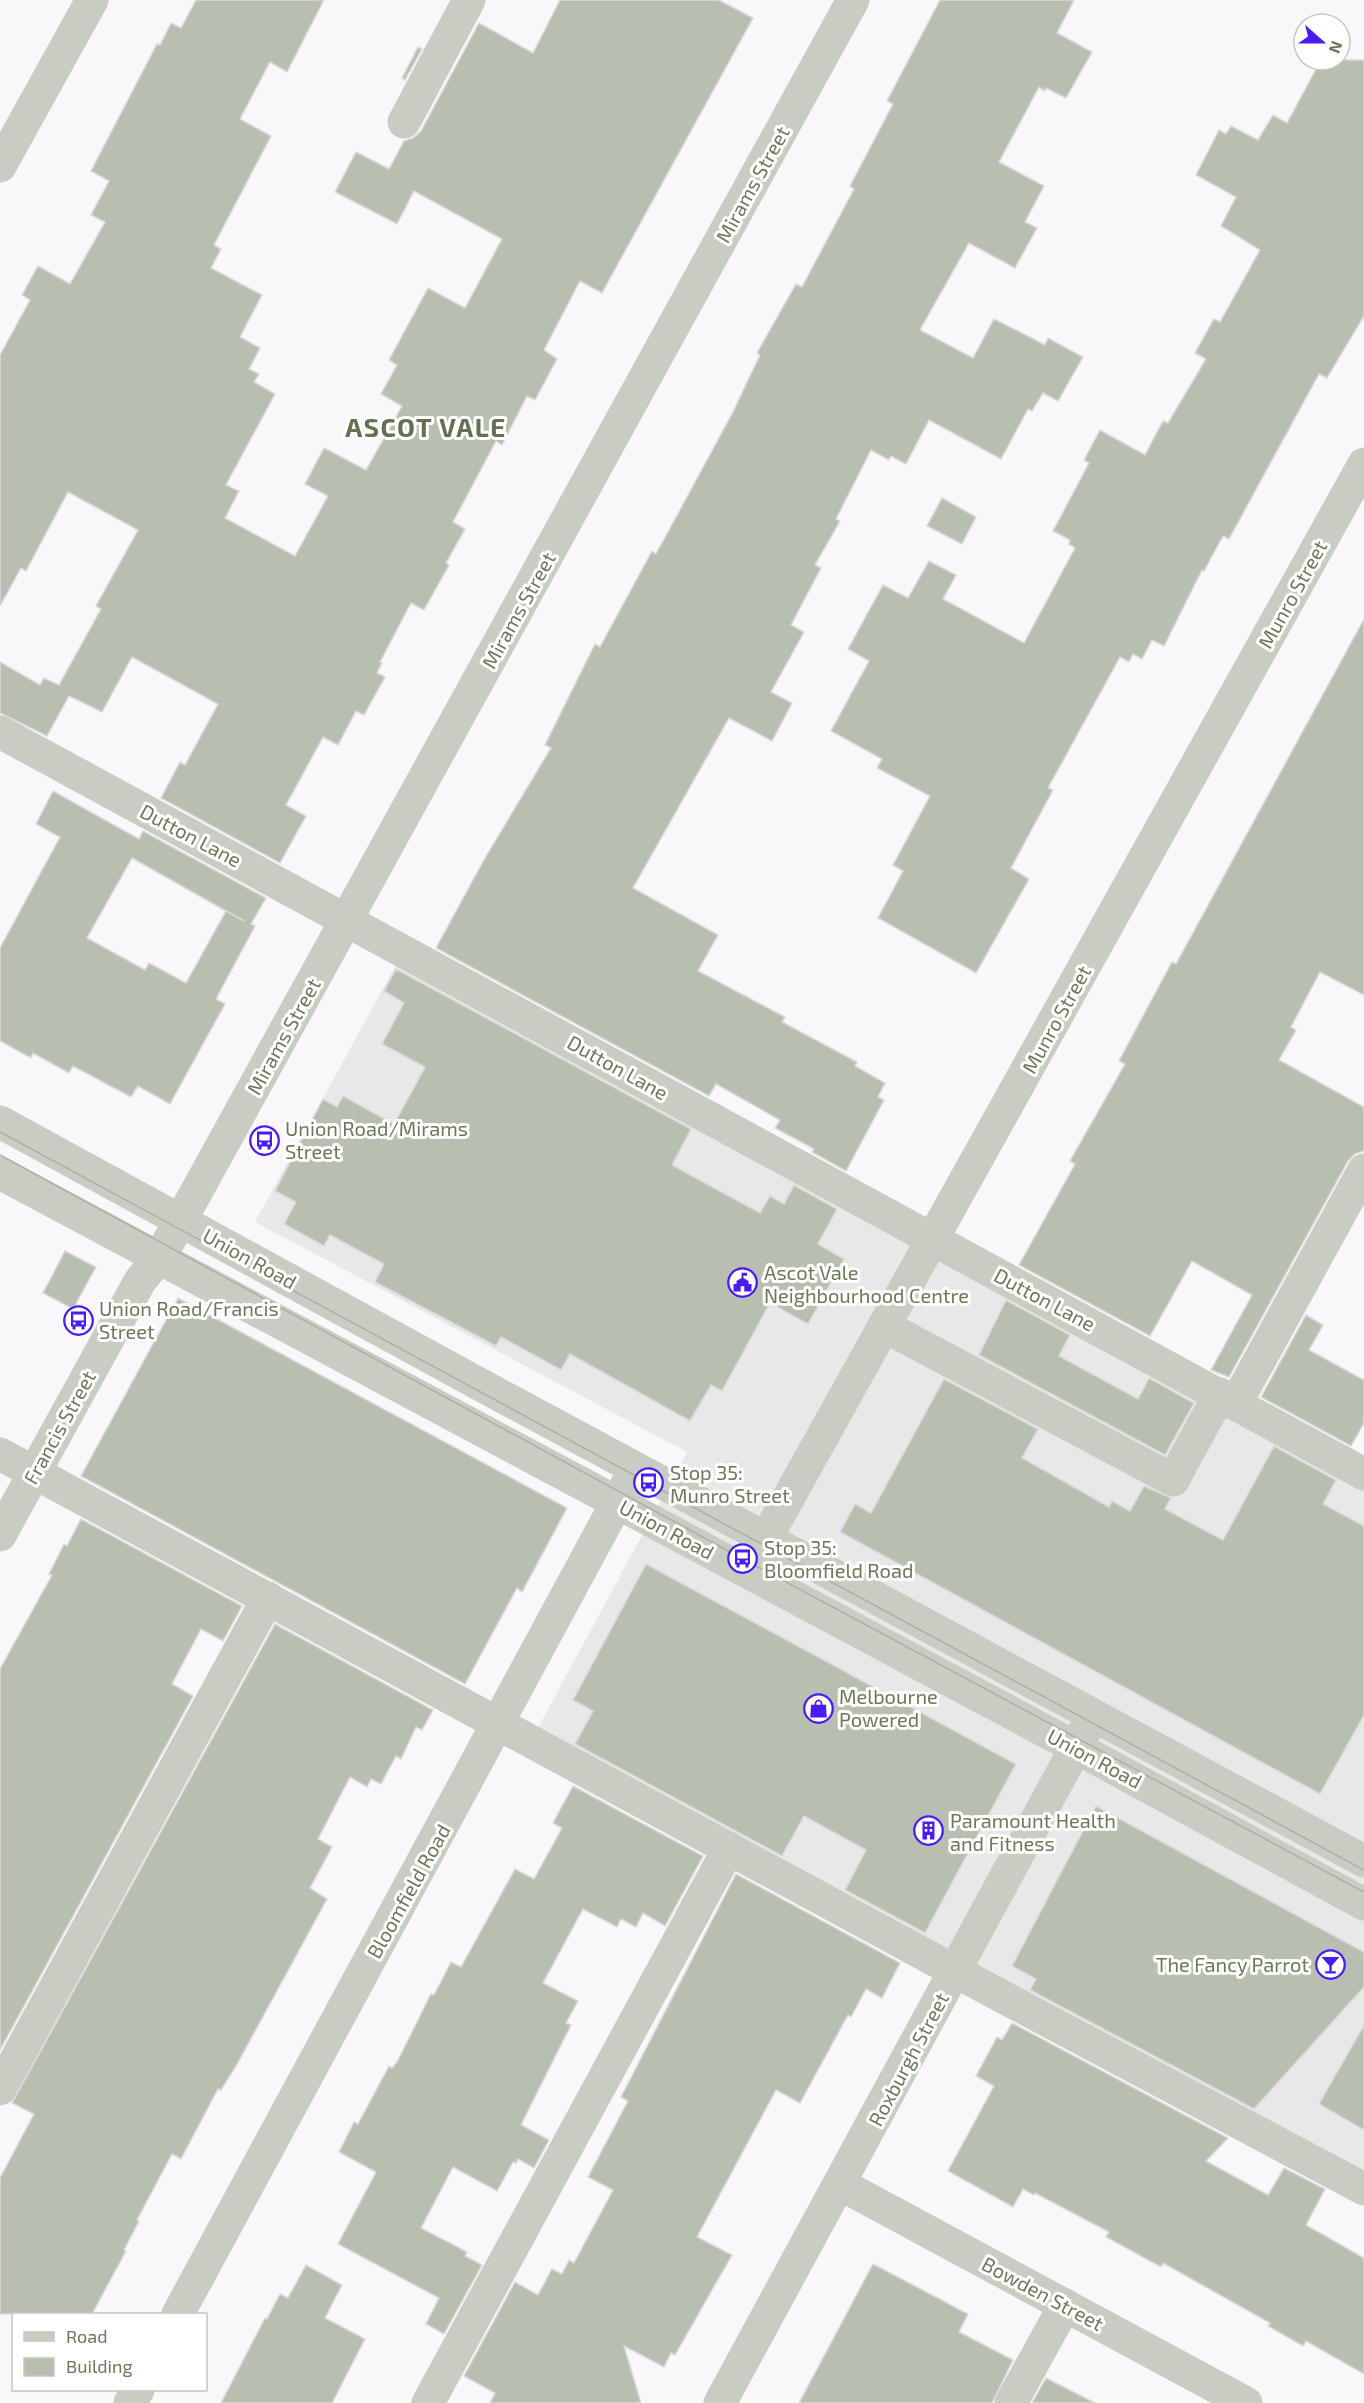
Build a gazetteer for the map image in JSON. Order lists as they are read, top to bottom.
{
  "streets": {
    "street": [
      "Mirams Street",
      "Munro Street",
      "Dutton Lane",
      "Union Road",
      "Francis Street",
      "Bloomfield Road",
      "Roxburgh Street",
      "Bowden Street"
    ]
  },
  "crossings": [
    ["Mirams Street", "Dutton Lane"],
    ["Mirams Street", "Union Road"],
    ["Munro Street", "Dutton Lane"],
    ["Munro Street", "Union Road"],
    ["Union Road", "Francis Street"],
    ["Union Road", "Bloomfield Road"],
    ["Union Road", "Roxburgh Street"],
    ["Roxburgh Street", "Bowden Street"]
  ],
  "districts": ["ASCOT VALE"],
  "places": {
    "bus stop": [
      "Union Road/Mirams Street",
      "Union Road/Francis Street",
      "Stop 35: Munro Street",
      "Stop 35: Bloomfield Road"
    ],
    "public building": ["Ascot Vale Neighbourhood Centre"],
    "shop": ["Melbourne Powered"],
    "building": ["Paramount Health and Fitness"],
    "bar": ["The Fancy Parrot"]
  },
  "legend": ["Road", "Building"],
  "north": "right"
}
